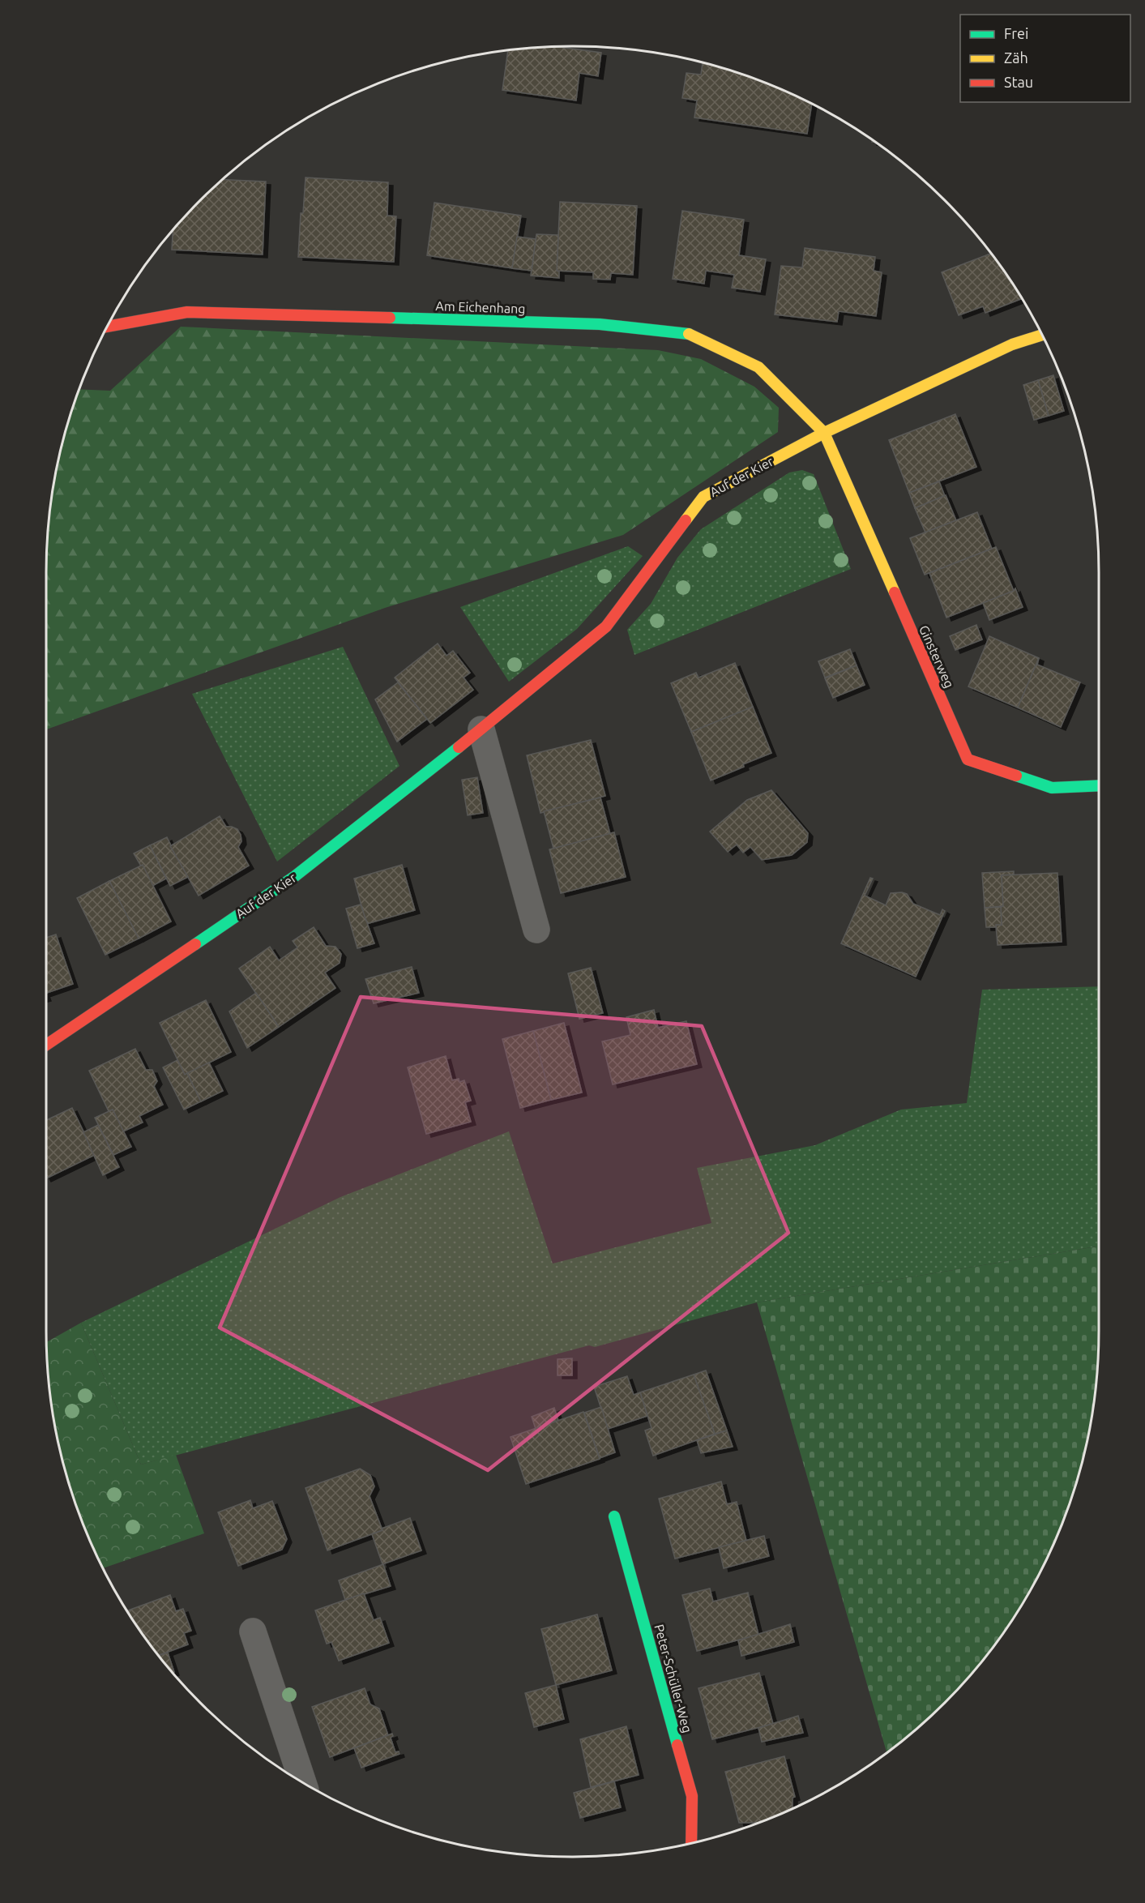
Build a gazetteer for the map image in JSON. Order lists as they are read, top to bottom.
{
  "streets": {
    "street": [
      "Am Eichenhang",
      "Auf der Kier",
      "Ginsterweg",
      "Peter-Schüller-Weg"
    ]
  },
  "crossings": [
    ["Am Eichenhang", "Auf der Kier"],
    ["Am Eichenhang", "Ginsterweg"],
    ["Auf der Kier", "Ginsterweg"]
  ],
  "legend": ["Frei", "Zäh", "Stau"]
}
